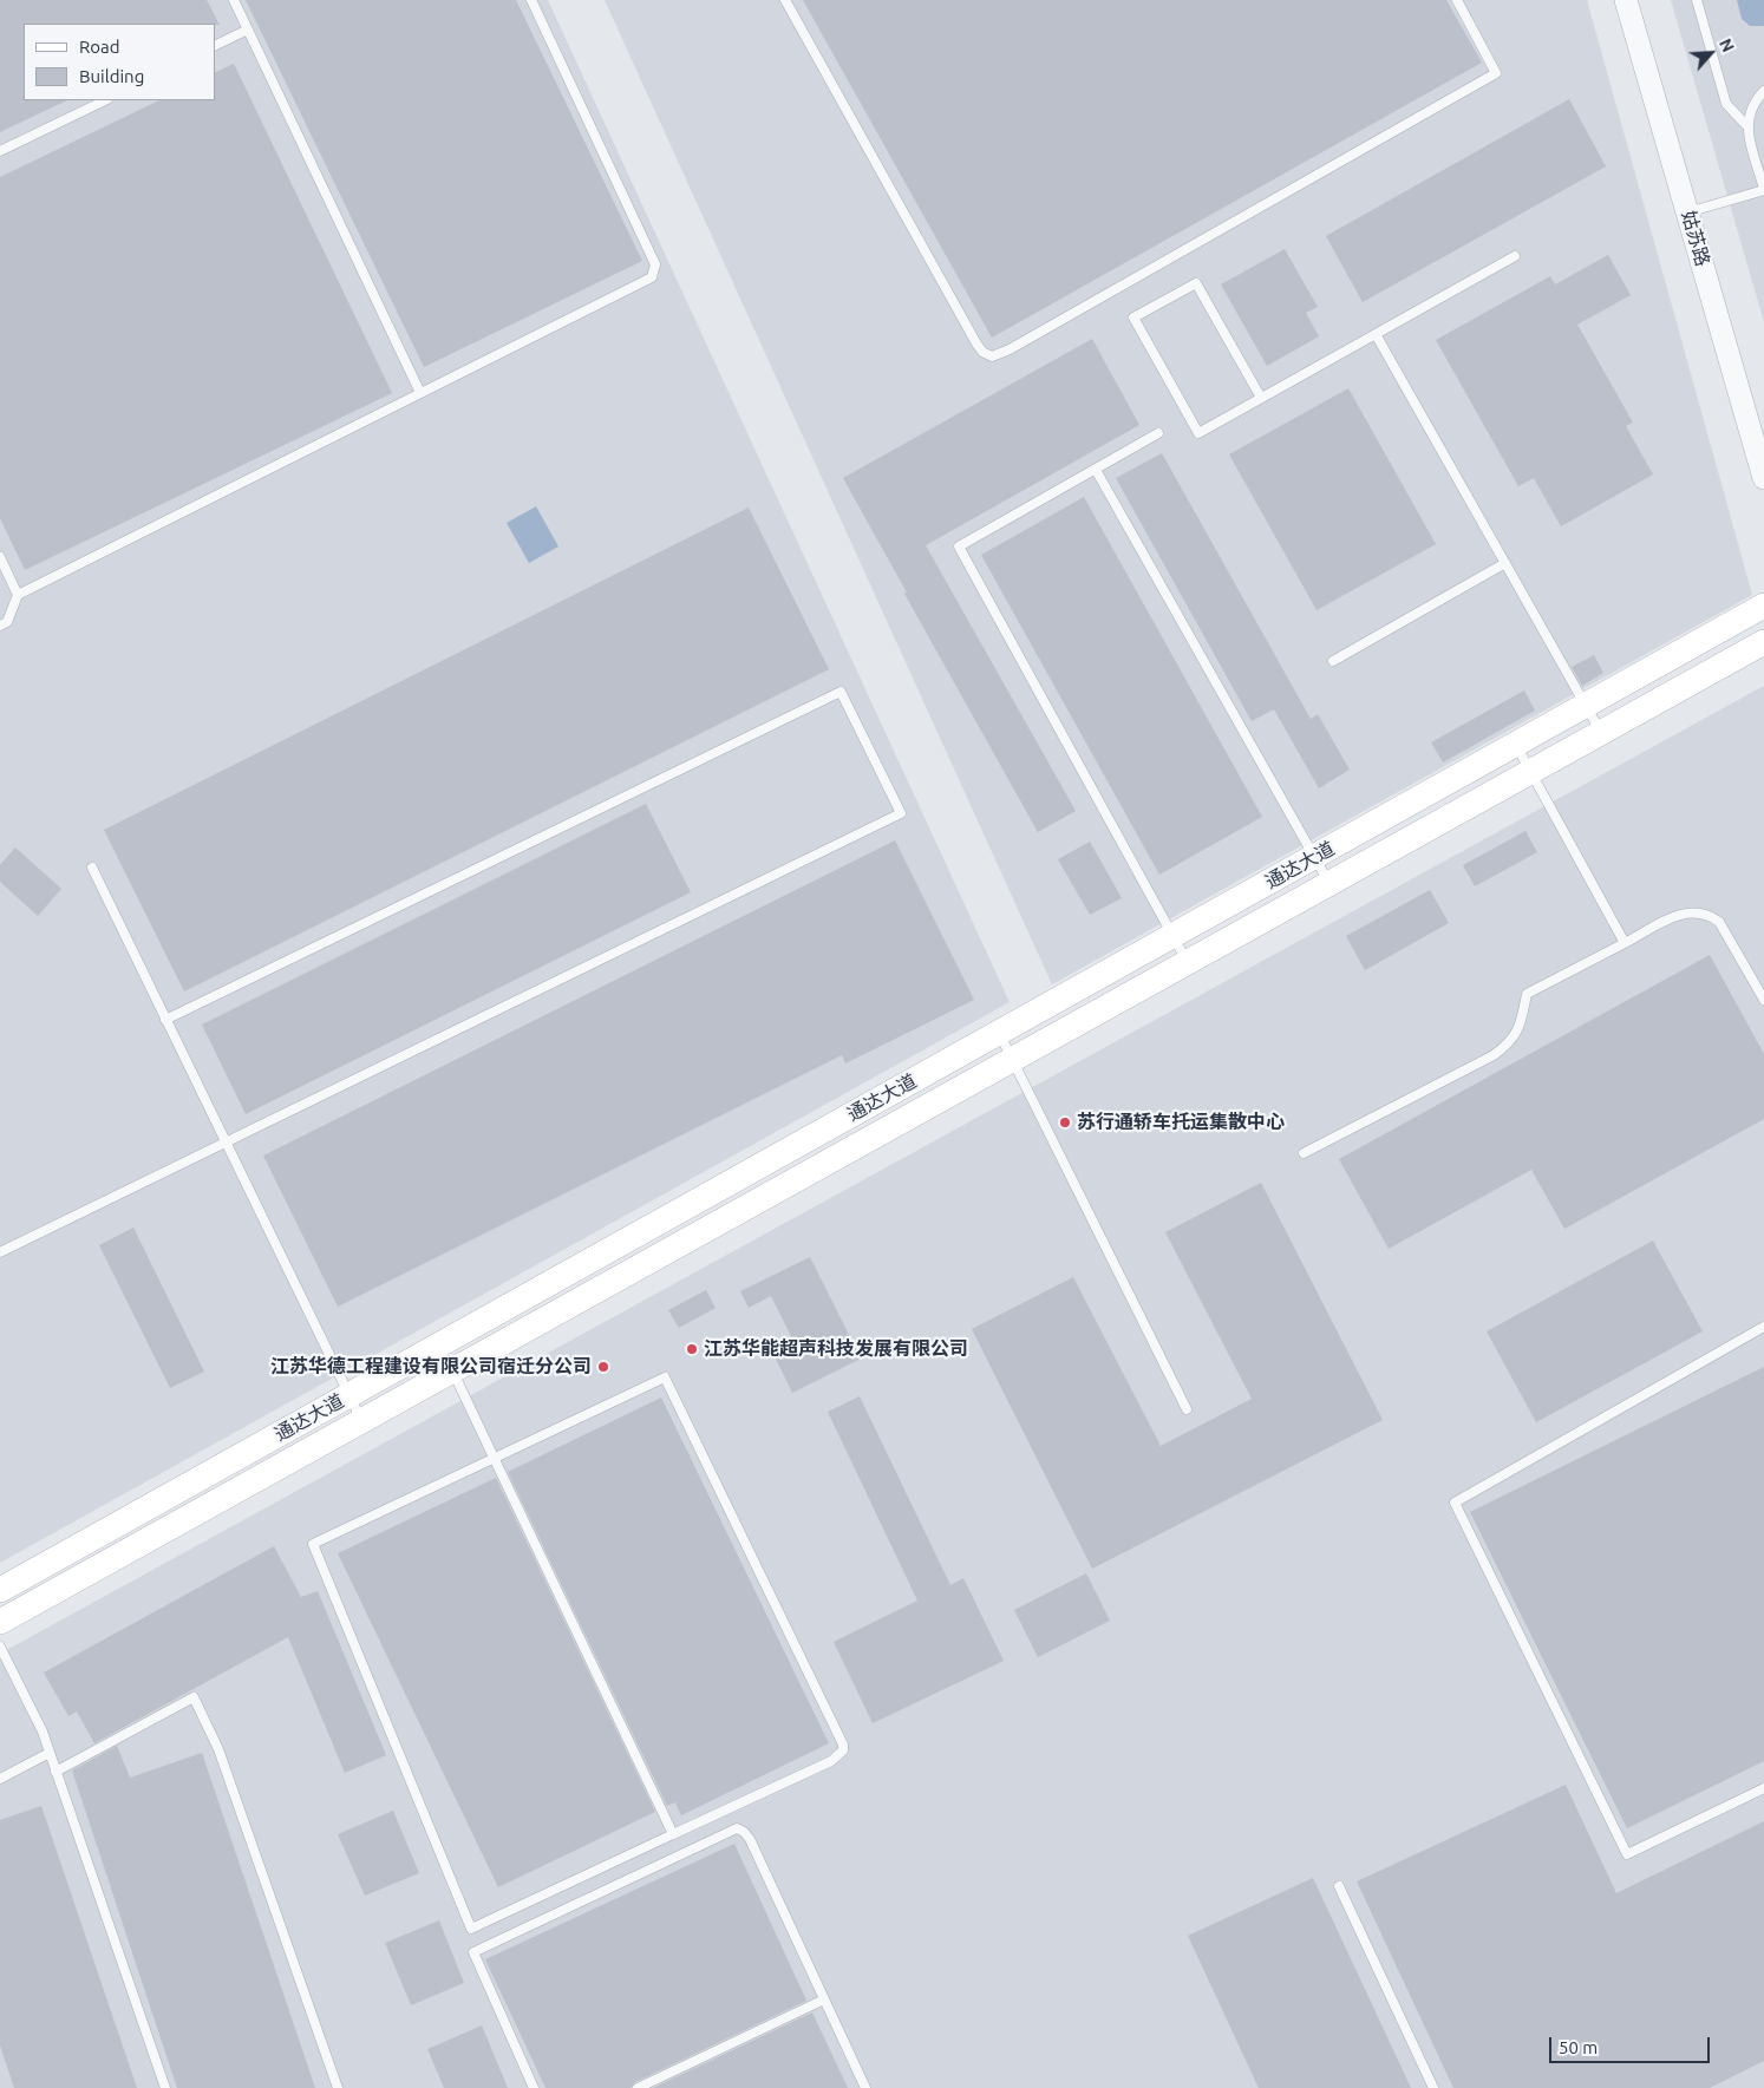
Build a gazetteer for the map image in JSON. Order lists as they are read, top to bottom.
{
  "streets": {
    "main road": ["通达大道"],
    "street": ["姑苏路"]
  },
  "places": ["苏行通轿车托运集散中心", "江苏华能超声科技发展有限公司", "江苏华德工程建设有限公司宿迁分公司"],
  "legend": ["Road", "Building"],
  "scale_bar": "50 m",
  "north": "top right"
}
